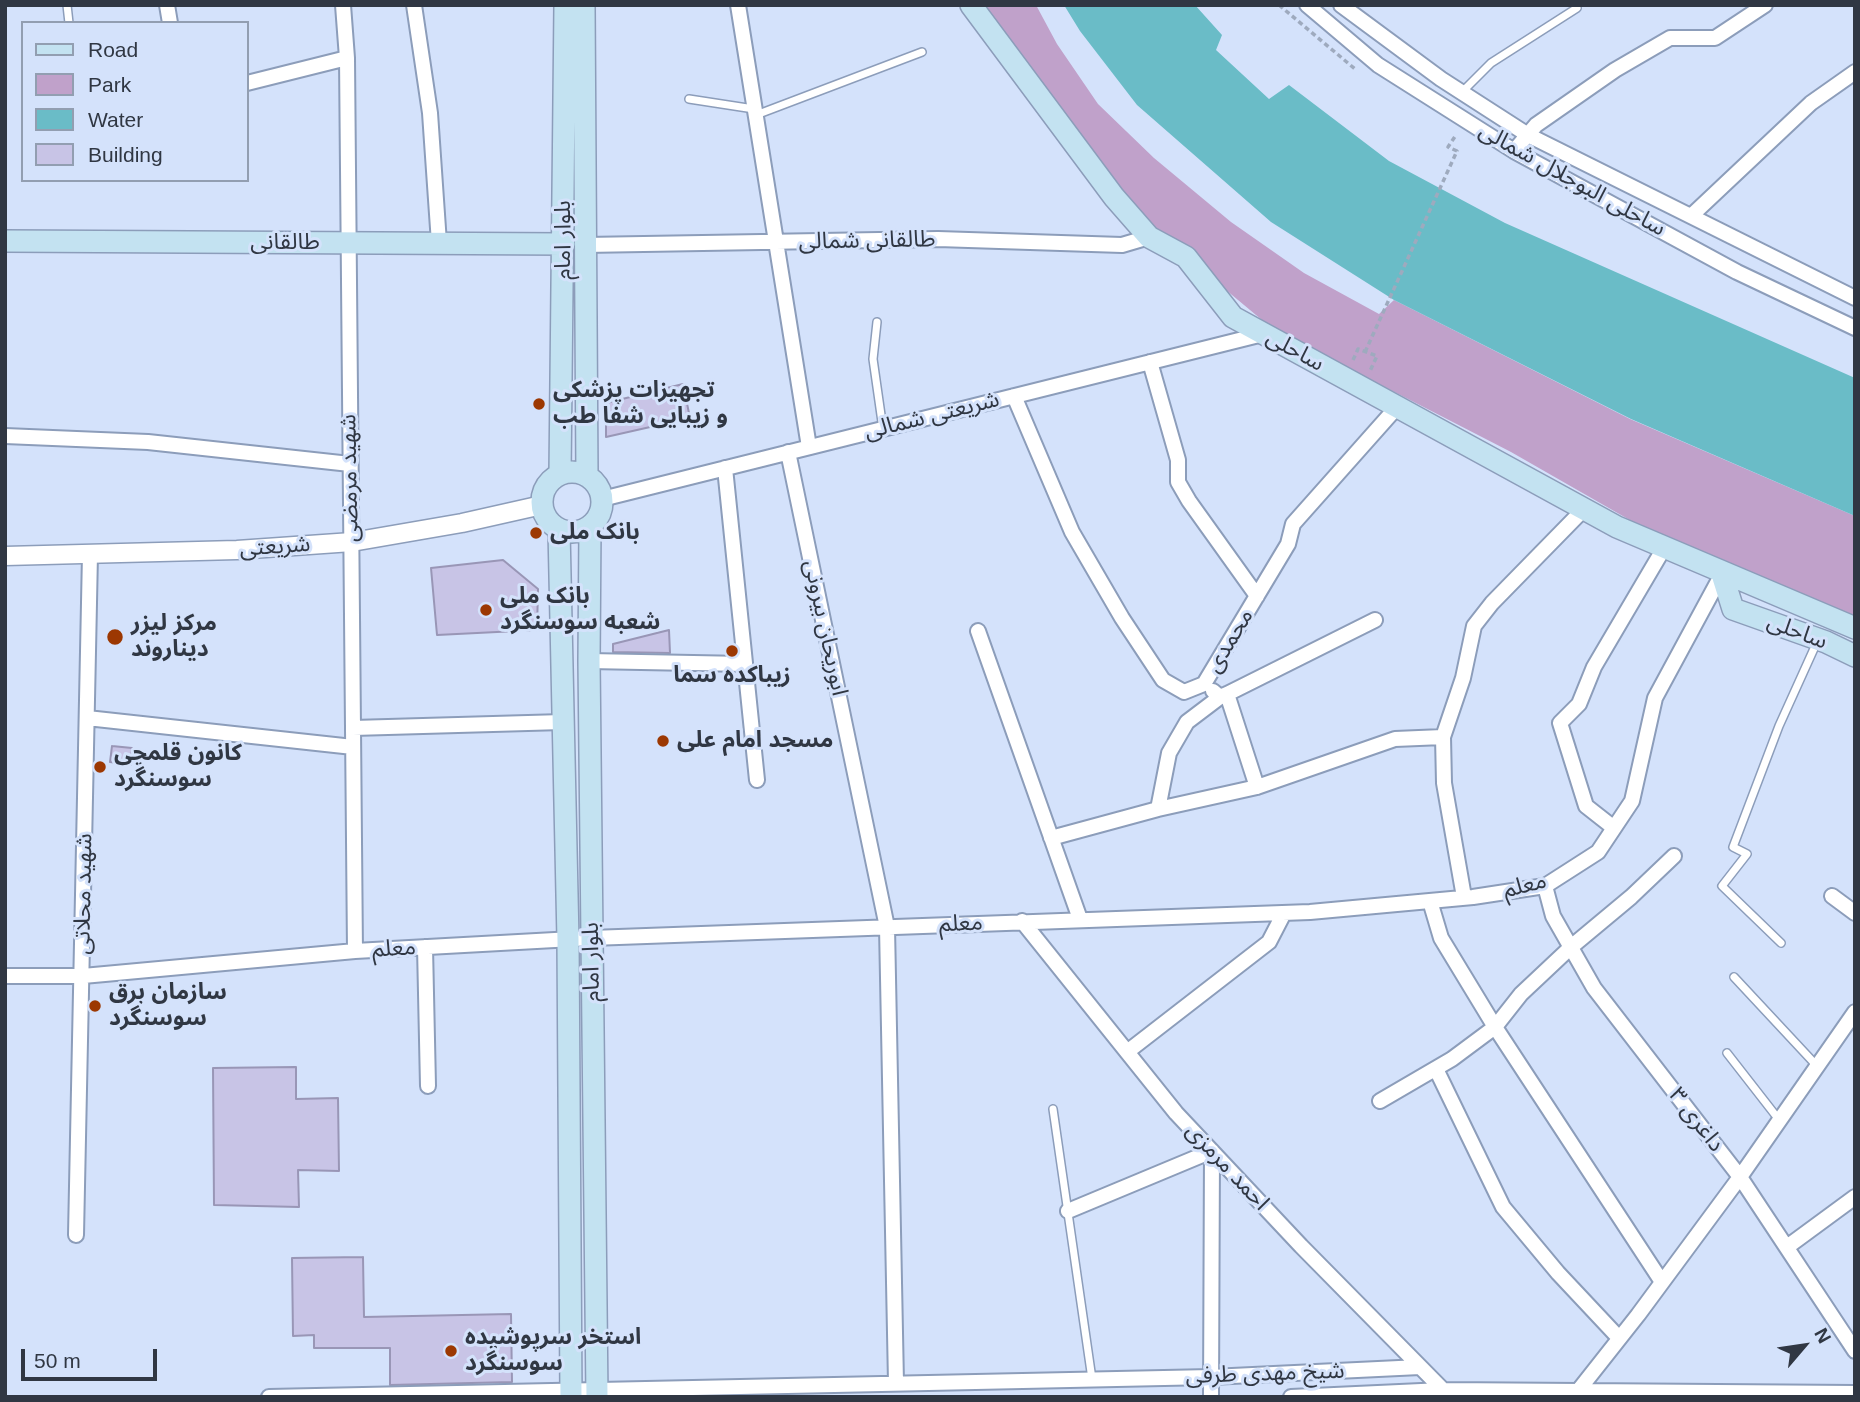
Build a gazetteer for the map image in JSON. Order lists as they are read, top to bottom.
{
  "streets": {
    "main road": ["بلوار امام", "طالقانی", "ساحلی"],
    "street": [
      "ساحلی البوجلال شمالی",
      "طالقانی شمالی",
      "شریعتی شمالی",
      "شهید مرمضی",
      "شریعتی",
      "ابوریحان بیرونی",
      "محمدی",
      "معلم",
      "شهید محلاتی",
      "داغری ۳",
      "احمد مرمزی",
      "شیخ مهدی طرفی"
    ]
  },
  "crossings": [
    ["بلوار امام", "طالقانی شمالی"],
    ["بلوار امام", "طالقانی"],
    ["بلوار امام", "شریعتی شمالی"],
    ["بلوار امام", "شریعتی"],
    ["بلوار امام", "معلم"],
    ["بلوار امام", "شیخ مهدی طرفی"],
    ["طالقانی شمالی", "طالقانی"],
    ["طالقانی شمالی", "ساحلی"],
    ["طالقانی", "شهید مرمضی"],
    ["ساحلی", "شریعتی شمالی"],
    ["ساحلی", "محمدی"],
    ["ساحلی", "معلم"],
    ["شریعتی شمالی", "شریعتی"],
    ["شریعتی شمالی", "ابوریحان بیرونی"],
    ["شریعتی شمالی", "محمدی"],
    ["شهید مرمضی", "شریعتی"],
    ["شهید مرمضی", "معلم"],
    ["شریعتی", "شهید محلاتی"],
    ["ابوریحان بیرونی", "معلم"],
    ["ابوریحان بیرونی", "شیخ مهدی طرفی"],
    ["معلم", "شهید محلاتی"],
    ["معلم", "داغری ۳"],
    ["معلم", "احمد مرمزی"],
    ["احمد مرمزی", "شیخ مهدی طرفی"]
  ],
  "places": [
    "تجهیزات پزشکی و زیبایی شفا طب",
    "بانک ملی",
    "بانک ملی شعبه سوسنگرد",
    "مرکز لیزر دیناروند",
    "زیباکده سما",
    "مسجد امام علی",
    "کانون قلمچی سوسنگرد",
    "سازمان برق سوسنگرد",
    "استخر سرپوشیده سوسنگرد"
  ],
  "legend": [
    "Road",
    "Park",
    "Water",
    "Building"
  ],
  "scale_bar": "50 m",
  "north": "top right"
}
